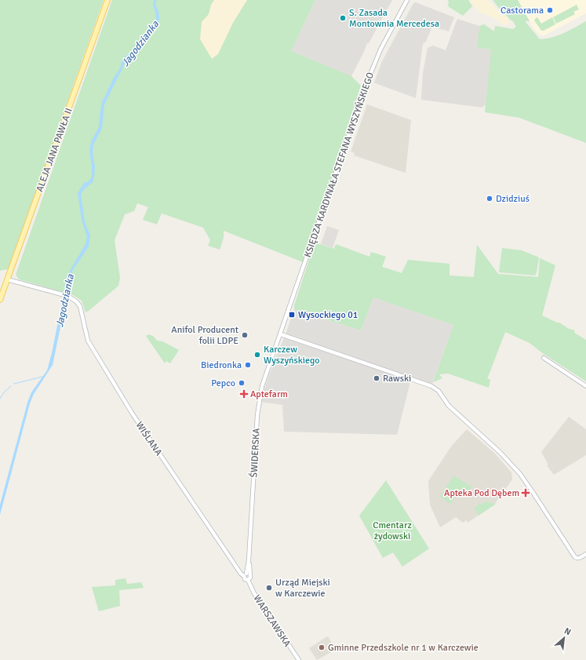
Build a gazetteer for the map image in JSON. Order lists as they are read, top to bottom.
{
  "streets": {
    "main road": ["ALEJA JANA PAWŁA II"],
    "street": [
      "KSIĘDZA KARDYNAŁA STEFANA WYSZYŃSKIEGO",
      "WIŚLANA",
      "ŚWIDERSKA",
      "WARSZAWSKA"
    ]
  },
  "crossings": [
    ["ALEJA JANA PAWŁA II", "WIŚLANA"],
    ["KSIĘDZA KARDYNAŁA STEFANA WYSZYŃSKIEGO", "ŚWIDERSKA"],
    ["WIŚLANA", "ŚWIDERSKA"],
    ["WIŚLANA", "WARSZAWSKA"],
    ["ŚWIDERSKA", "WARSZAWSKA"]
  ],
  "water": ["Jagodzianka"],
  "parks": ["Cmentarz żydowski"],
  "places": {
    "other": [
      "Castorama",
      "S. Zasada Montownia Mercedesa",
      "Dzidziuś",
      "Anifol Producent folii LDPE",
      "Karczew Wyszyńskiego",
      "Biedronka",
      "Rawski",
      "Pepco",
      "Urząd Miejski w Karczewie",
      "Gminne Przedszkole nr 1 w Karczewie"
    ],
    "transit": ["Wysockiego 01"],
    "health": ["Aptefarm", "Apteka Pod Dębem"]
  },
  "north": "top right"
}
